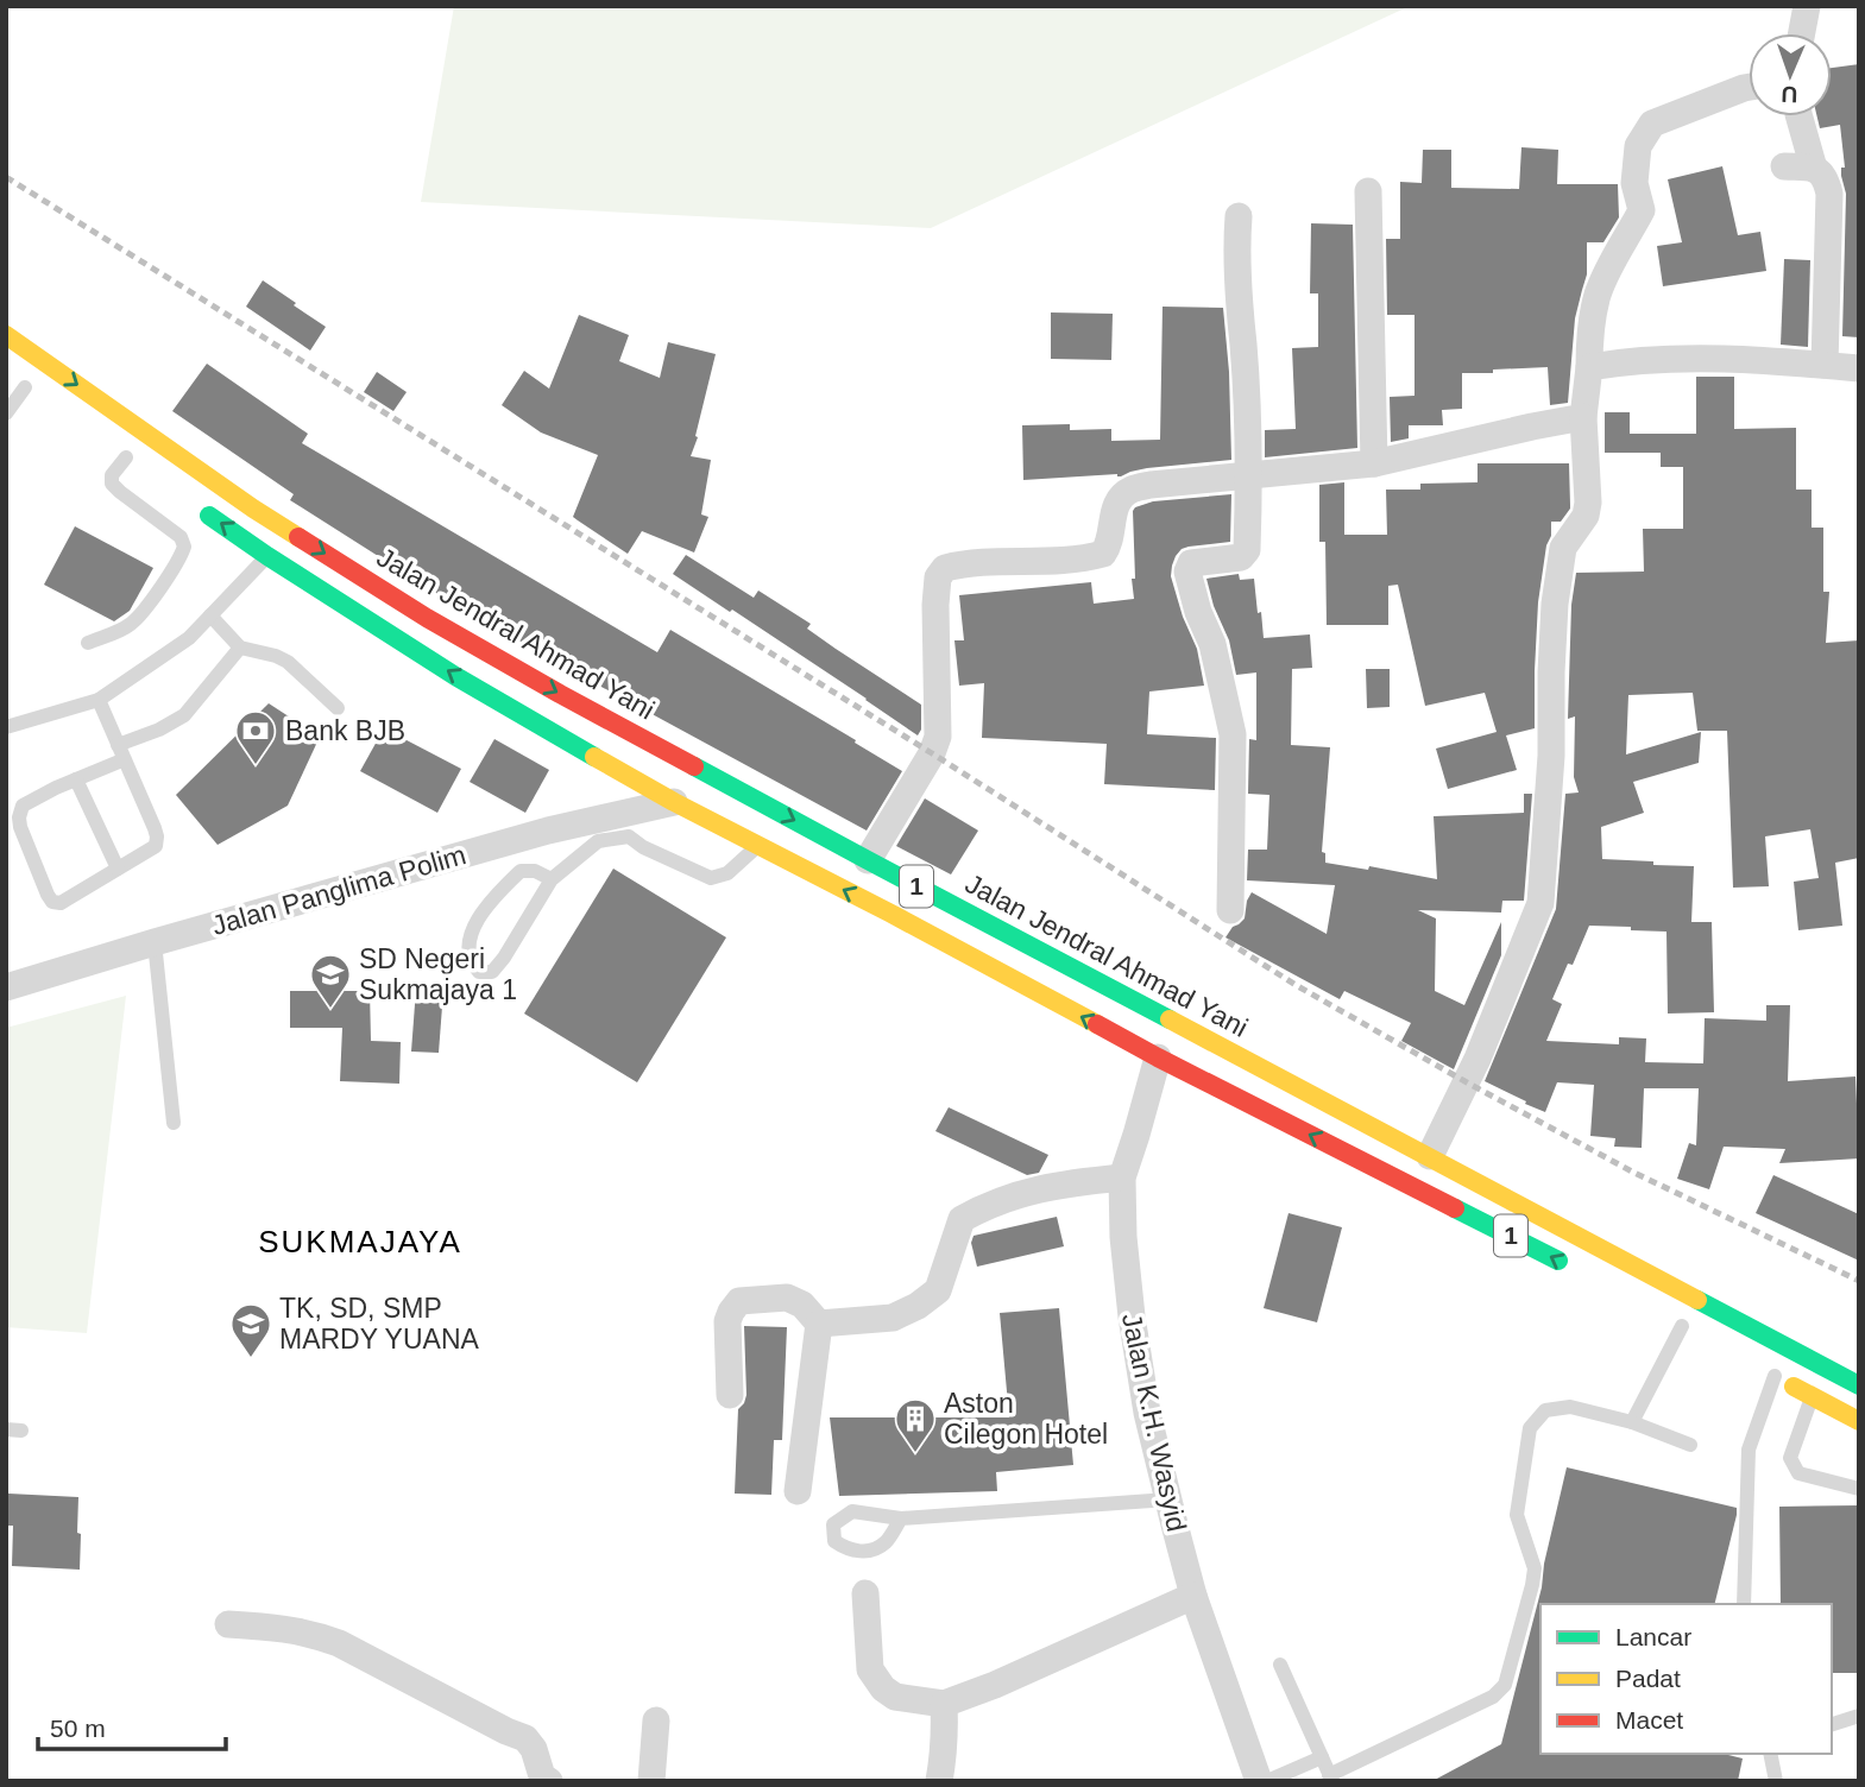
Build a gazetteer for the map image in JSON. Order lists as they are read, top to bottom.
{
  "streets": {
    "highway": ["Jalan Jendral Ahmad Yani", "1"],
    "street": ["Jalan Panglima Polim", "Jalan K.H. Wasyid"]
  },
  "crossings": [
    ["1", "Jalan Panglima Polim"],
    ["1", "Jalan K.H. Wasyid"]
  ],
  "districts": ["SUKMAJAYA"],
  "places": {
    "bank": ["Bank BJB"],
    "school or university": ["SD Negeri Sukmajaya 1", "TK, SD, SMP MARDY YUANA"],
    "building": ["Aston Cilegon Hotel"]
  },
  "legend": ["Lancar", "Padat", "Macet"],
  "scale_bar": "50 m",
  "north": "bottom"
}
